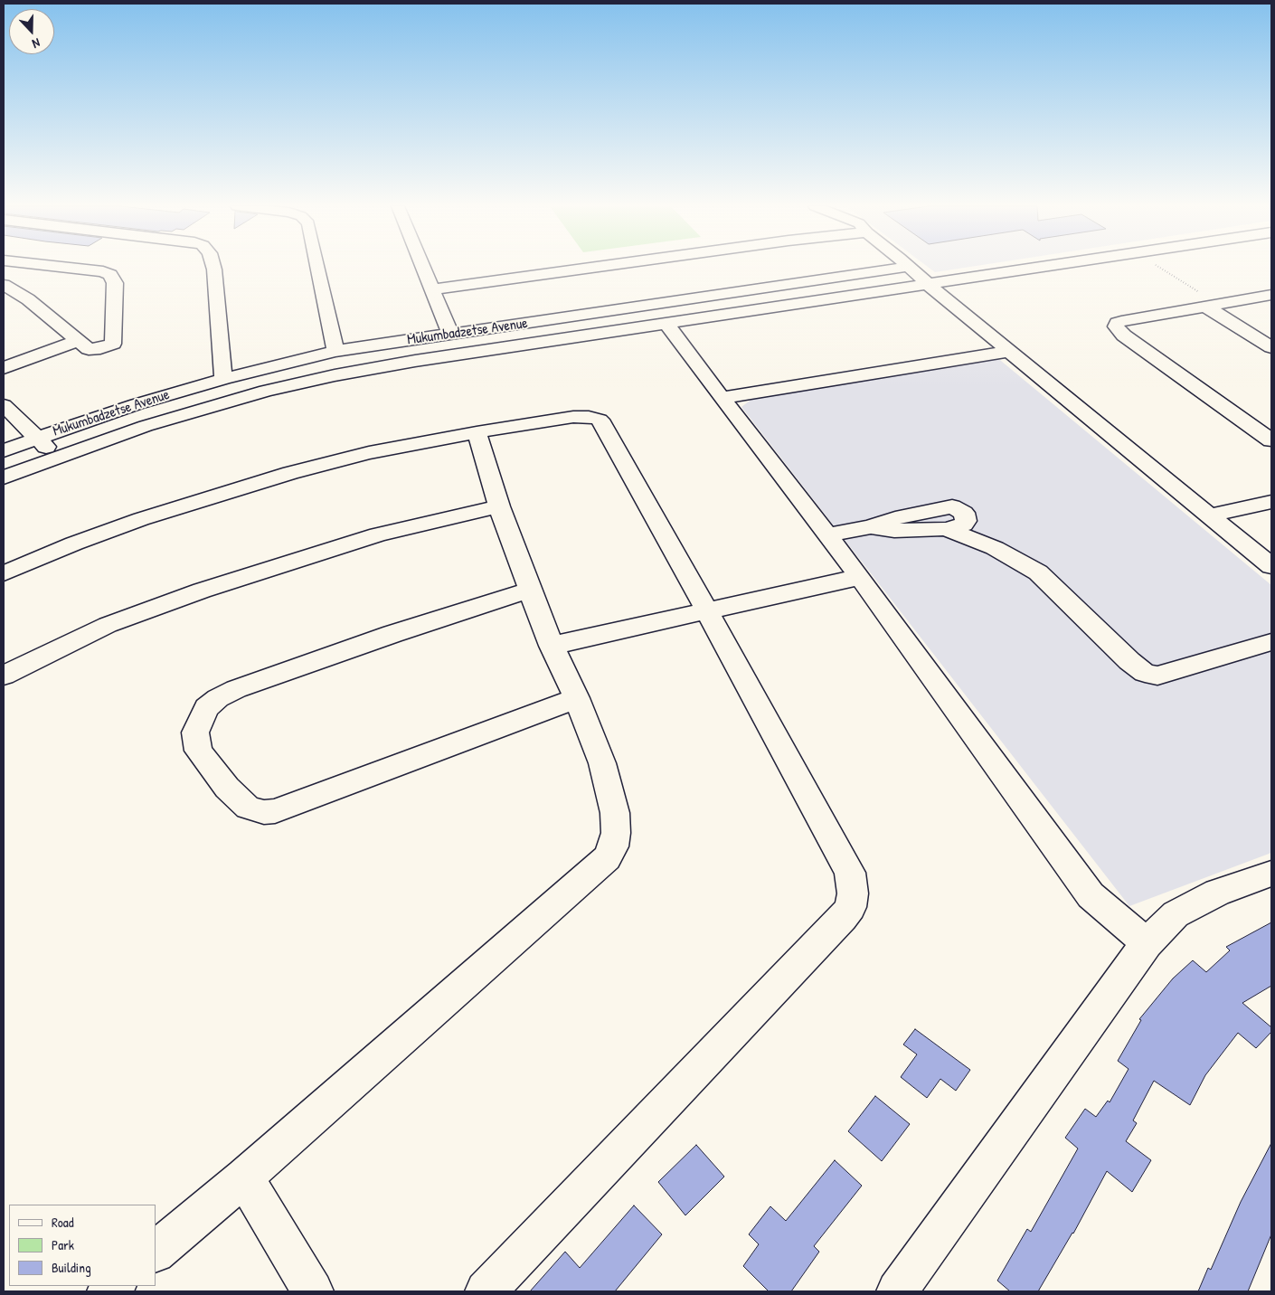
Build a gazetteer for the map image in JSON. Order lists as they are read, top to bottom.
{
  "streets": {
    "street": ["Mukumbadzetse Avenue"]
  },
  "legend": ["Road", "Park", "Building"],
  "north": "bottom"
}
